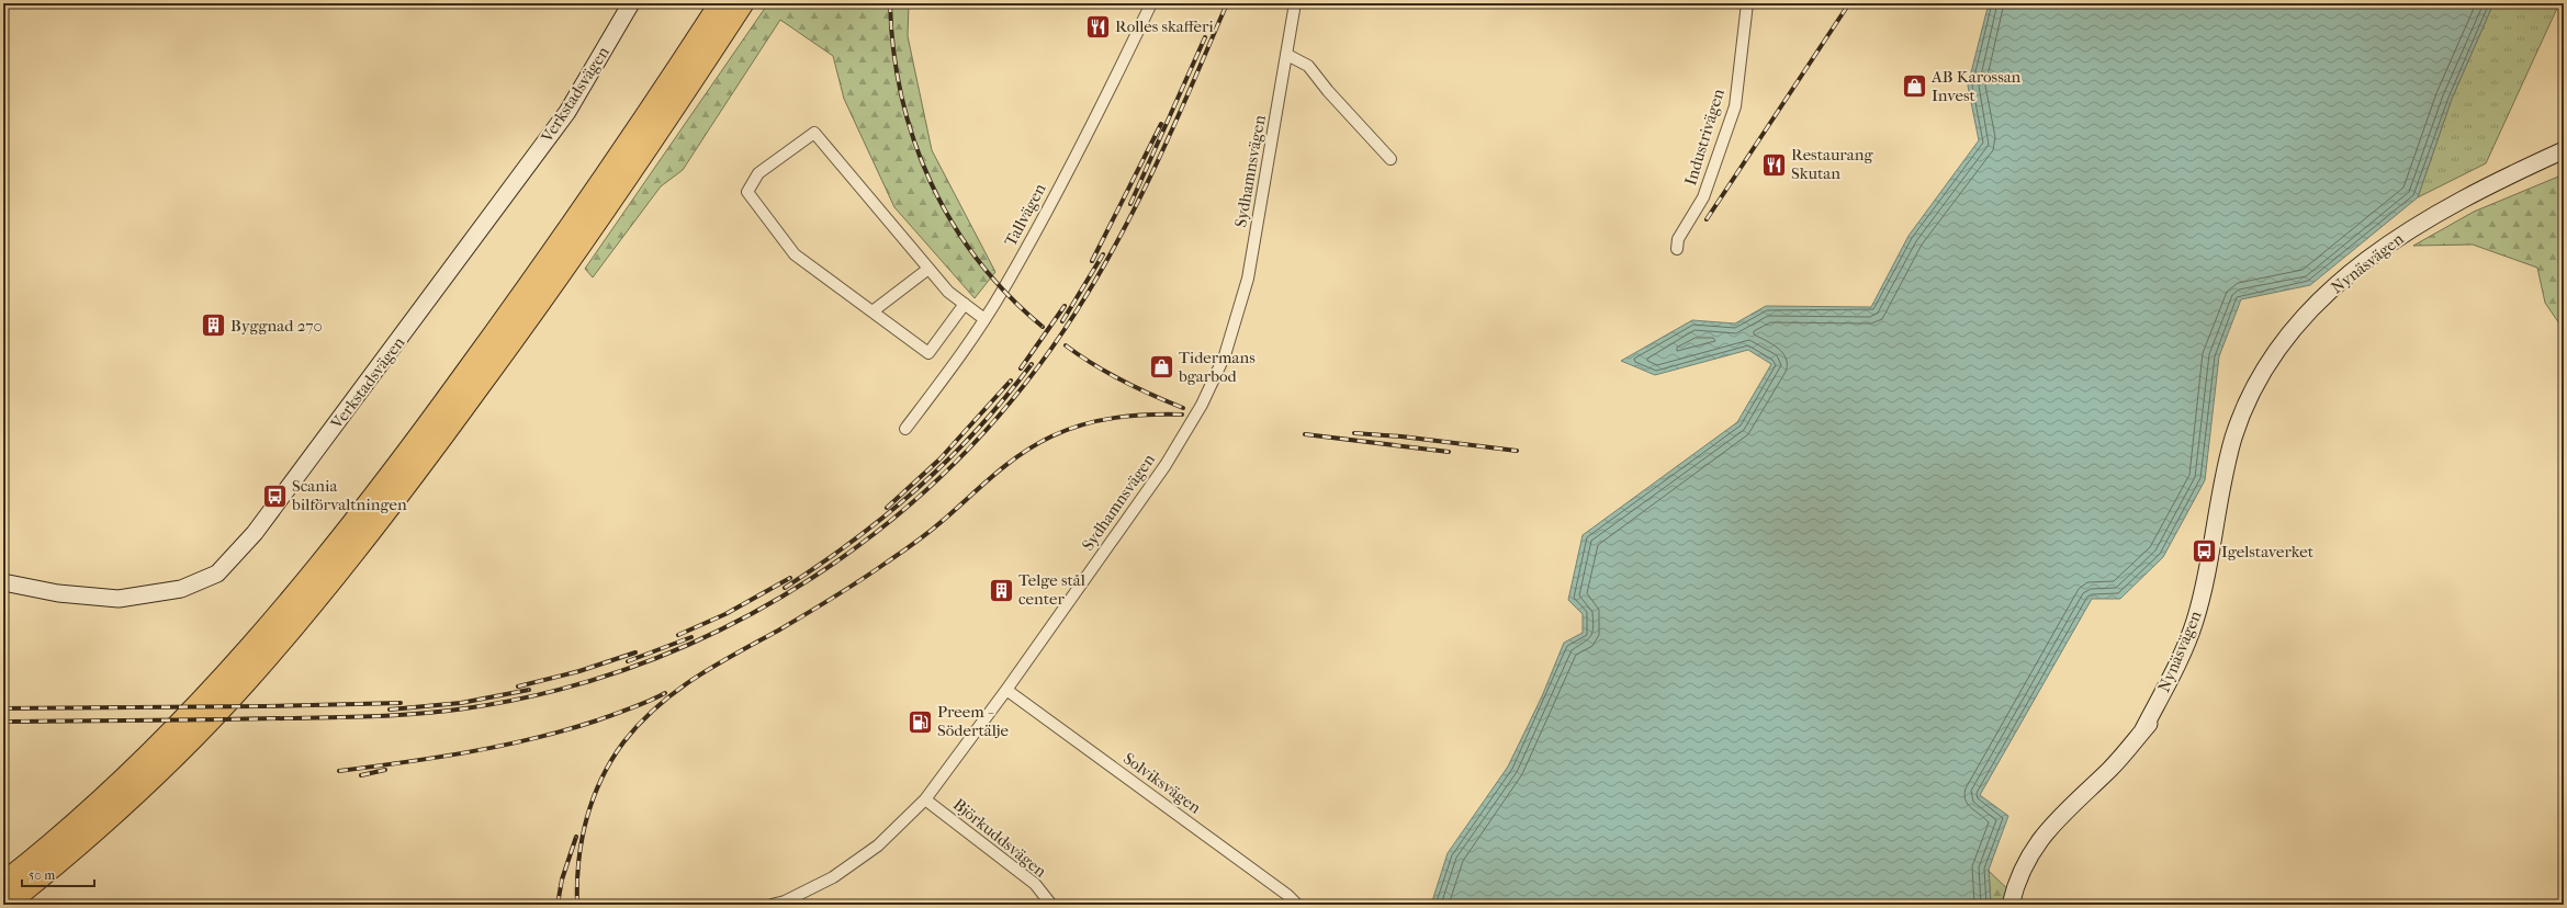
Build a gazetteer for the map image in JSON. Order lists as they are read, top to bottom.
{
  "streets": {
    "street": [
      "Verkstadsvägen",
      "Industrivägen",
      "Sydhamnsvägen",
      "Tallvägen",
      "Nynäsvägen",
      "Solviksvägen",
      "Björkuddsvägen"
    ]
  },
  "crossings": [
    ["Sydhamnsvägen", "Solviksvägen"],
    ["Sydhamnsvägen", "Björkuddsvägen"]
  ],
  "places": {
    "restaurant": ["Rolles skafferi", "Restaurang Skutan"],
    "shop": ["AB Karossan Invest", "Tidermans bgarbod"],
    "building": ["Byggnad 270", "Telge stål center"],
    "bus stop": ["Scania bilförvaltningen", "Igelstaverket"],
    "fuel station": ["Preem - Södertälje"]
  },
  "scale_bar": "50 m"
}
